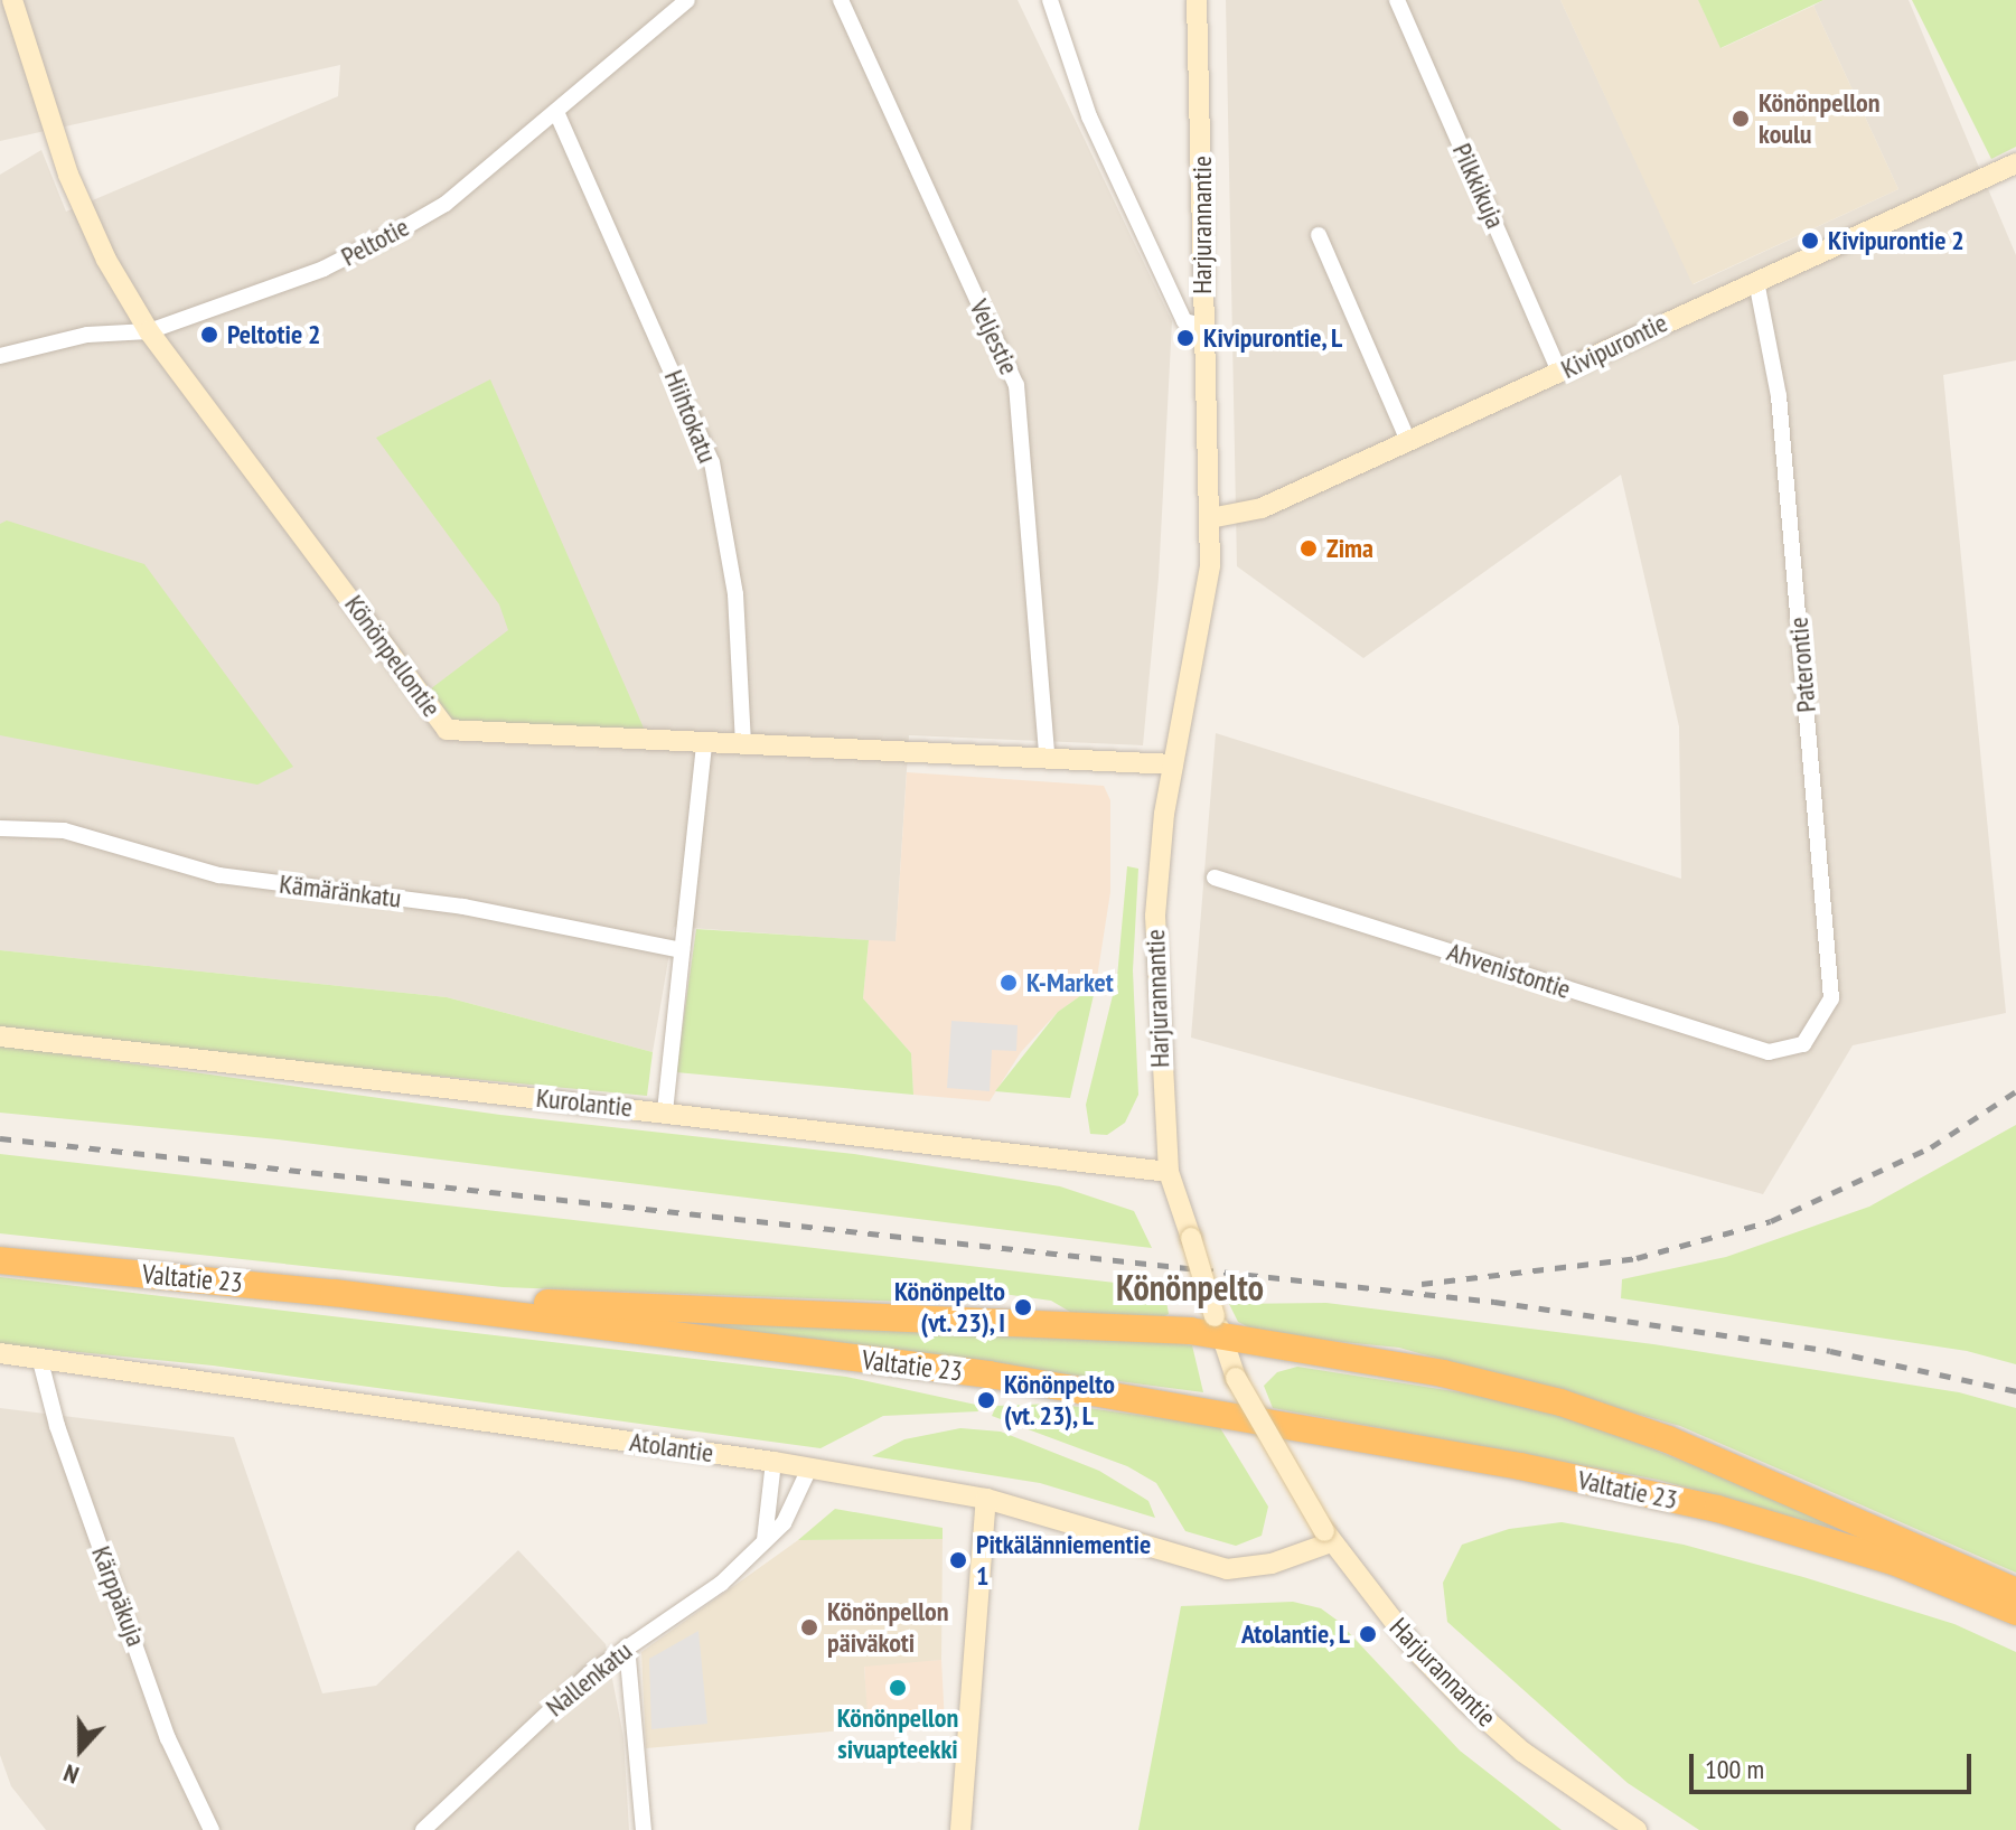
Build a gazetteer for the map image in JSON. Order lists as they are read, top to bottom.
{
  "streets": {
    "highway": ["Valtatie 23"],
    "street": [
      "Pilkkikuja",
      "Harjurannantie",
      "Peltotie",
      "Veljestie",
      "Kivipurontie",
      "Hiihtokatu",
      "Könönpellontie",
      "Paterontie",
      "Kämäränkatu",
      "Ahvenistontie",
      "Kurolantie",
      "Atolantie",
      "Kärppäkuja",
      "Nallenkatu"
    ]
  },
  "crossings": [
    ["Pilkkikuja", "Kivipurontie"],
    ["Harjurannantie", "Kivipurontie"],
    ["Harjurannantie", "Könönpellontie"],
    ["Harjurannantie", "Kurolantie"],
    ["Harjurannantie", "Atolantie"],
    ["Peltotie", "Hiihtokatu"],
    ["Peltotie", "Könönpellontie"],
    ["Veljestie", "Könönpellontie"],
    ["Kivipurontie", "Paterontie"],
    ["Hiihtokatu", "Könönpellontie"],
    ["Paterontie", "Ahvenistontie"],
    ["Atolantie", "Kärppäkuja"],
    ["Atolantie", "Nallenkatu"]
  ],
  "districts": ["Könönpelto"],
  "places": [
    "Könönpellon koulu",
    "Kivipurontie 2",
    "Peltotie 2",
    "Kivipurontie, L",
    "Zima",
    "K-Market",
    "Könönpelto (vt. 23), I",
    "Könönpelto (vt. 23), L",
    "Pitkälänniementie 1",
    "Könönpellon päiväkoti",
    "Atolantie, L",
    "Könönpellon sivuapteekki"
  ],
  "scale_bar": "100 m",
  "north": "bottom"
}
